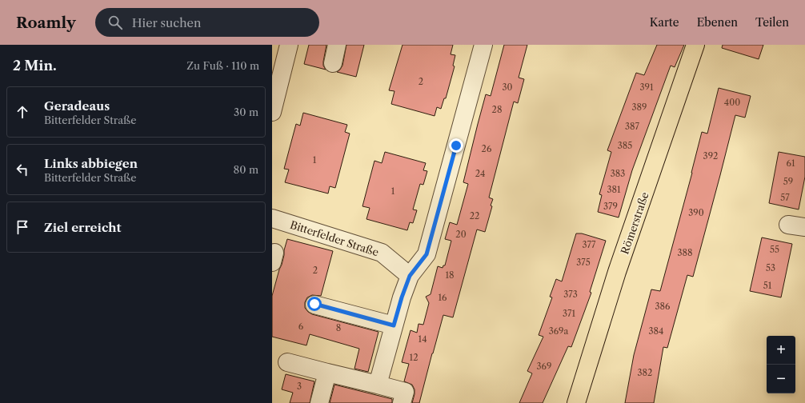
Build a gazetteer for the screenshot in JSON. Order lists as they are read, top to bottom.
{
  "streets": {
    "main road": ["Römerstraße"],
    "street": ["Bitterfelder Straße"]
  },
  "house_numbers": [
    "2",
    "30",
    "391",
    "400",
    "389",
    "28",
    "387",
    "385",
    "26",
    "392",
    "1",
    "61",
    "24",
    "383",
    "59",
    "381",
    "1",
    "57",
    "379",
    "390",
    "22",
    "20",
    "377",
    "55",
    "388",
    "375",
    "53",
    "2",
    "18",
    "51",
    "373",
    "16",
    "386",
    "371",
    "6",
    "8",
    "369a",
    "384",
    "14",
    "12",
    "369",
    "382",
    "3"
  ],
  "page": {
    "header": "Roamly",
    "search": "Hier suchen",
    "nav": ["Karte", "Ebenen", "Teilen"],
    "heading": ["2 Min.", "Zu Fuß · 110 m"],
    "list": [
      ["Geradeaus", "Bitterfelder Straße", "30 m"],
      ["Links abbiegen", "Bitterfelder Straße", "80 m"],
      "Ziel erreicht"
    ],
    "map_buttons": ["+", "−"]
  }
}
